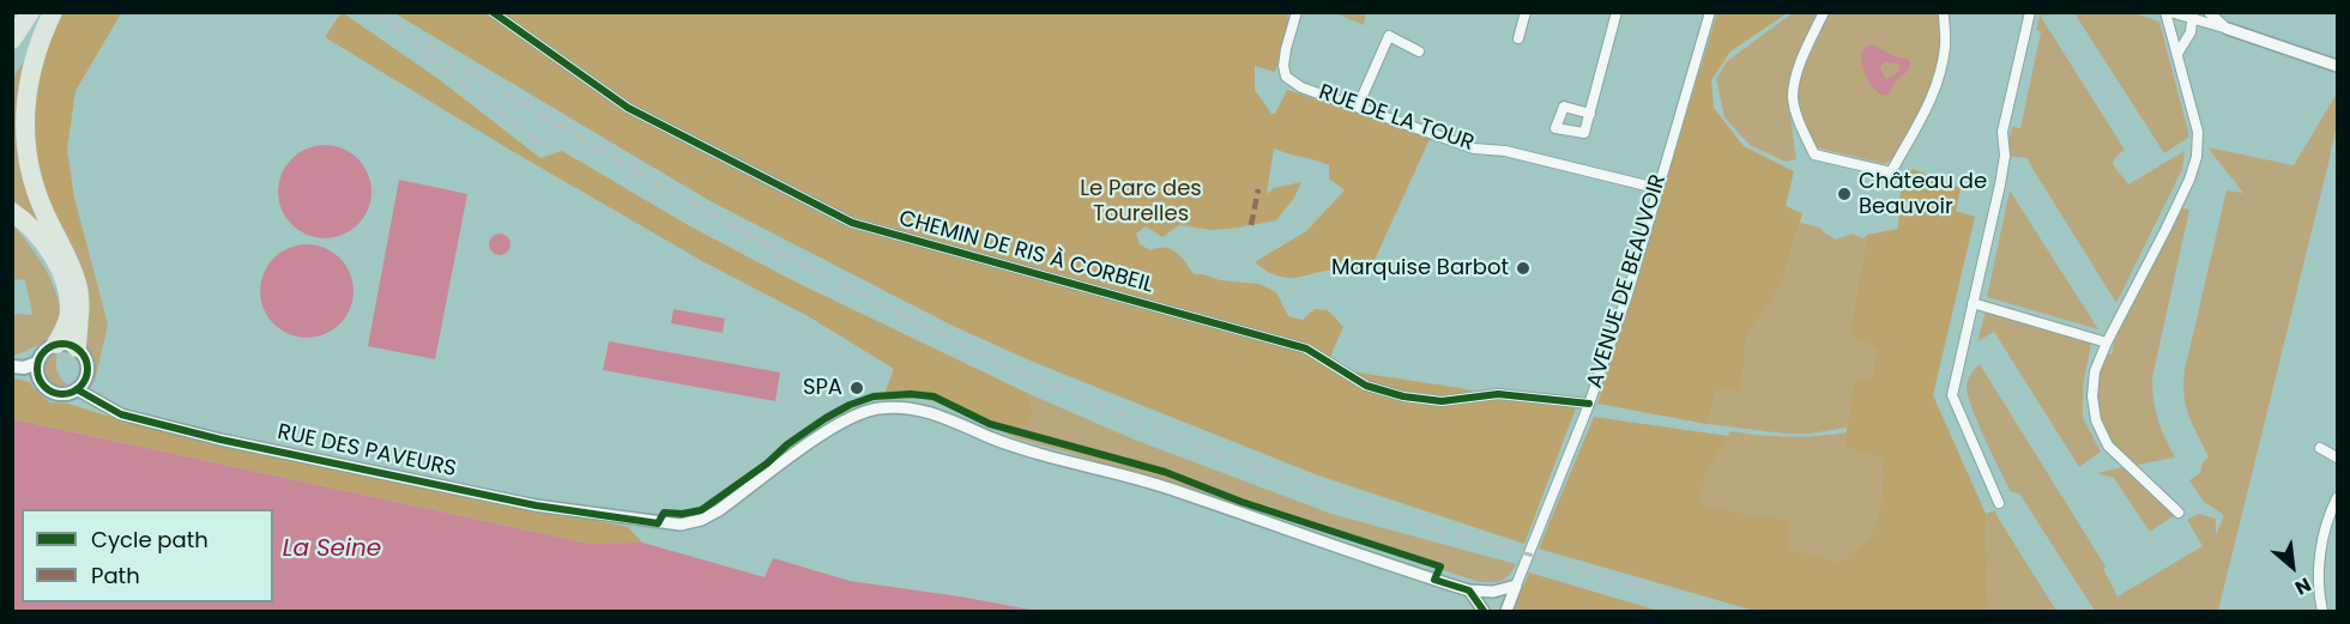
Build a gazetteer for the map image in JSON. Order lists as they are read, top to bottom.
{
  "streets": {
    "street": [
      "RUE DE LA TOUR",
      "CHEMIN DE RIS À CORBEIL",
      "AVENUE DE BEAUVOIR",
      "RUE DES PAVEURS"
    ]
  },
  "crossings": [
    ["RUE DE LA TOUR", "AVENUE DE BEAUVOIR"],
    ["CHEMIN DE RIS À CORBEIL", "AVENUE DE BEAUVOIR"]
  ],
  "water": ["La Seine"],
  "parks": ["Le Parc des Tourelles"],
  "places": ["Château de Beauvoir", "Marquise Barbot", "SPA"],
  "legend": ["Cycle path", "Path"],
  "north": "bottom right"
}
